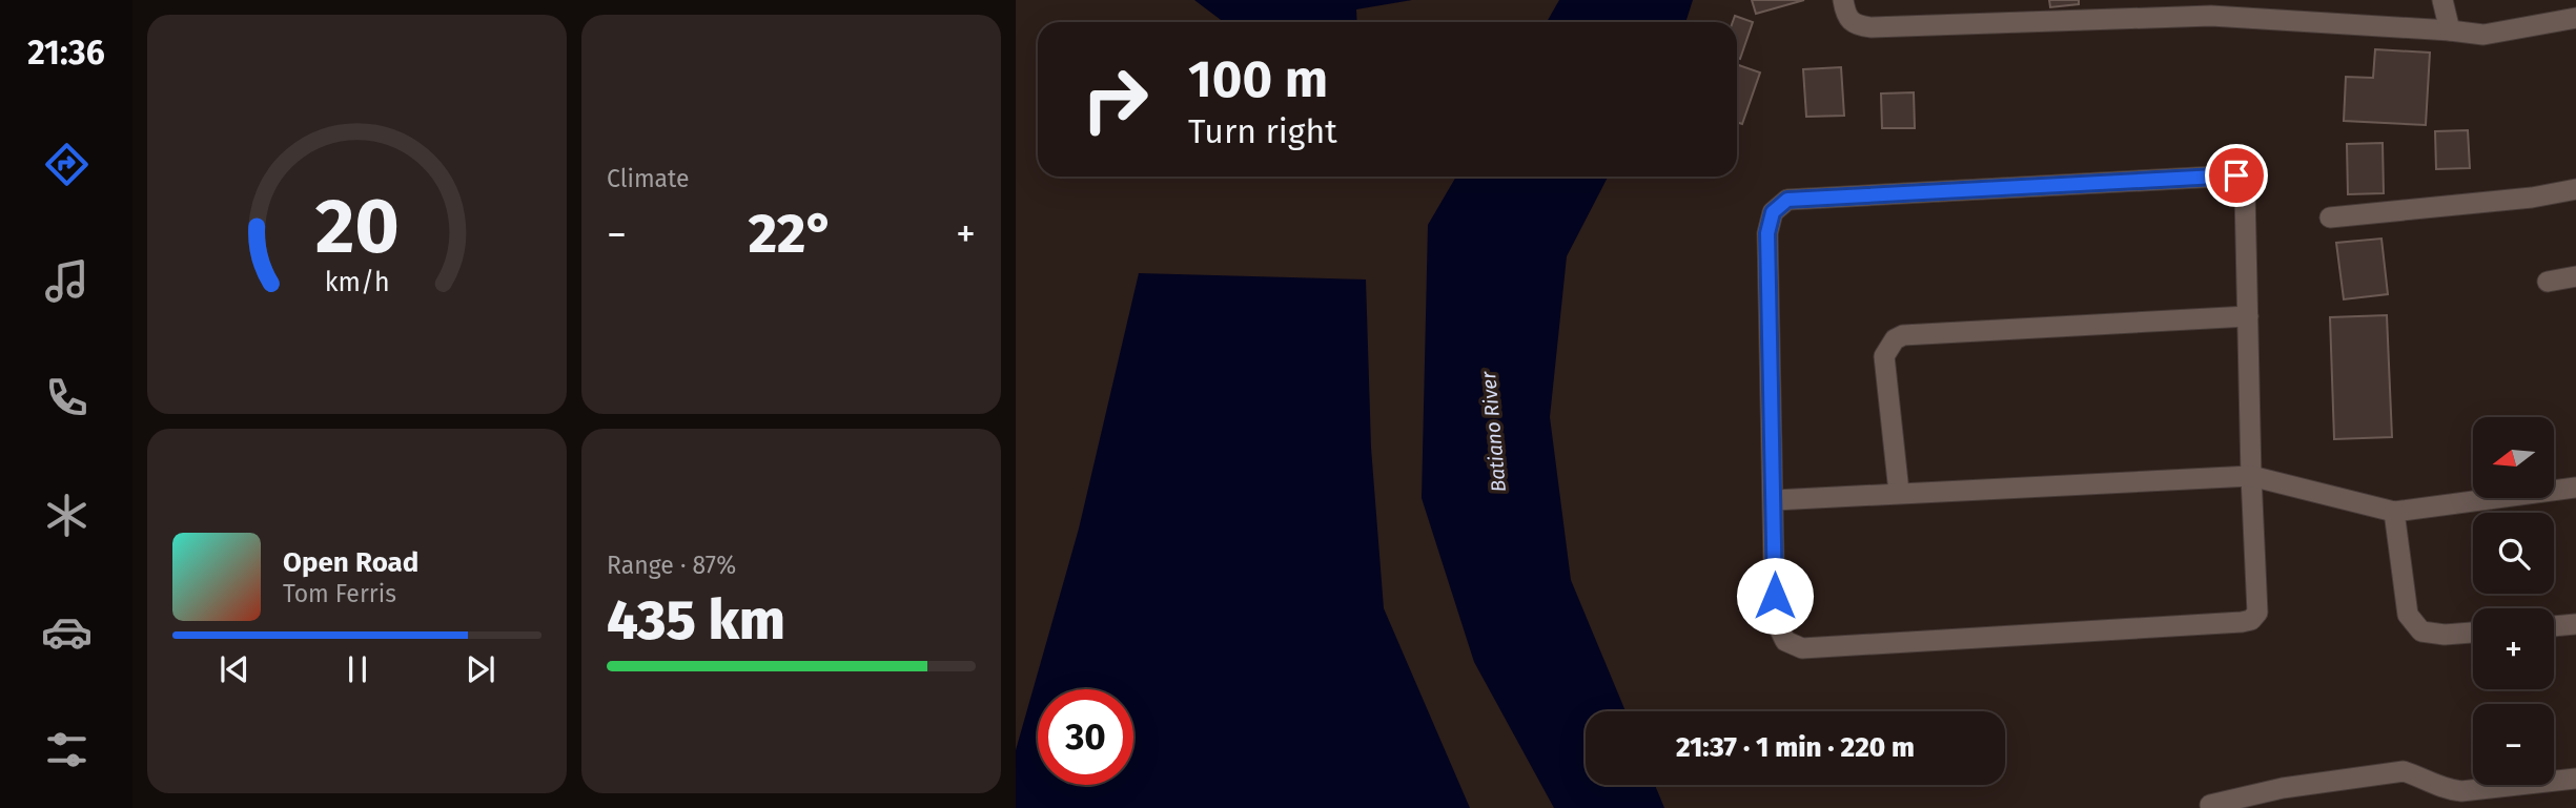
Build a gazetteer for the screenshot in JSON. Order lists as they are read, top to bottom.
{
  "water": ["Batiano River"],
  "north": "left",
  "page": {
    "tabs": "21:36",
    "tile": [
      "Climate",
      ["Range · 87%", "435 km"]
    ],
    "turn": ["100 m", "Turn right"],
    "heat": ["−", "22°", "+"],
    "map_buttons": ["+", "−"],
    "song": ["Open Road", "Tom Ferris"],
    "limit": "30",
    "trip": "21:37 · 1 min · 220 m",
    "gauge": ["20", "km/h"]
  }
}
